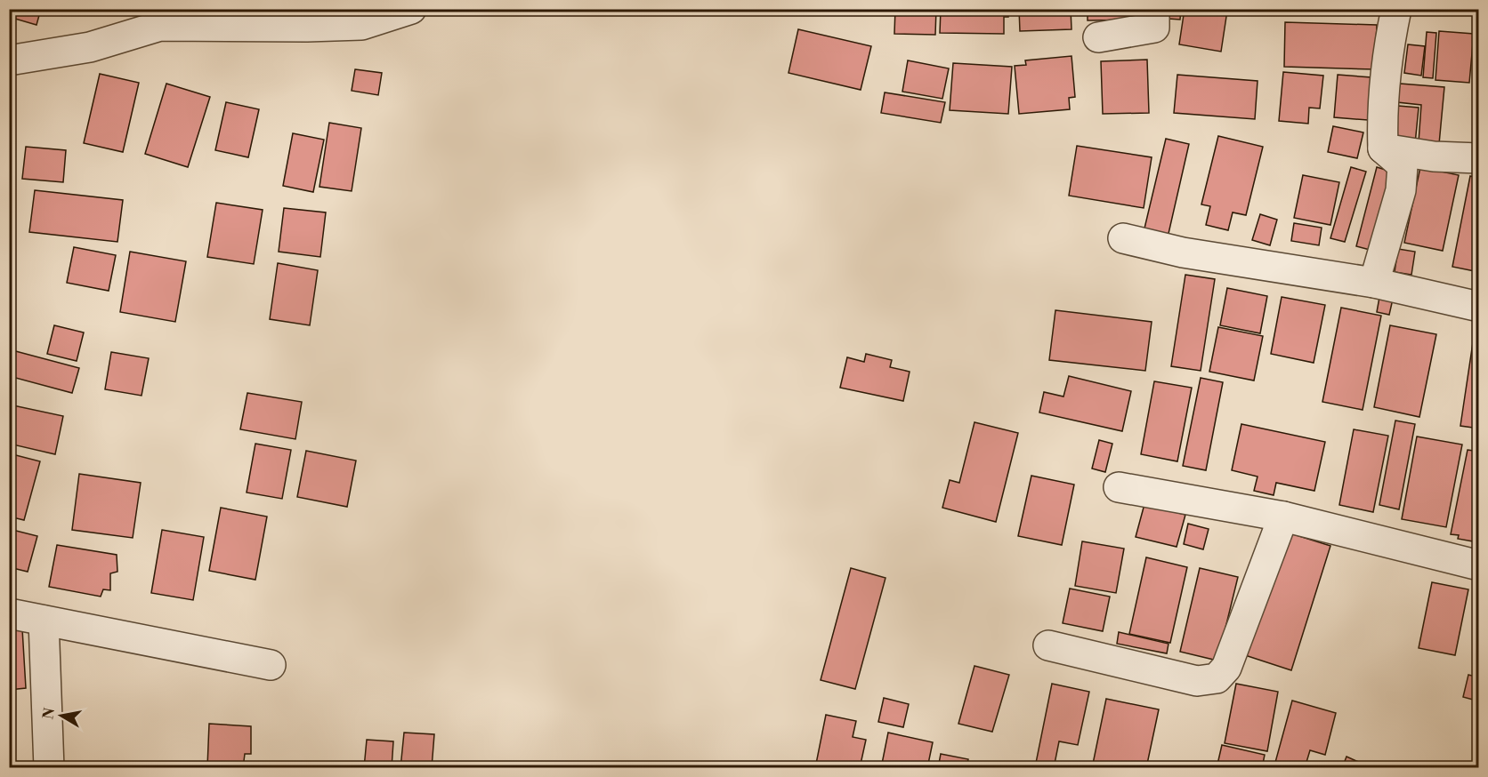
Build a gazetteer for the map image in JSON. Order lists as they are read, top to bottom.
{
  "north": "left"
}
